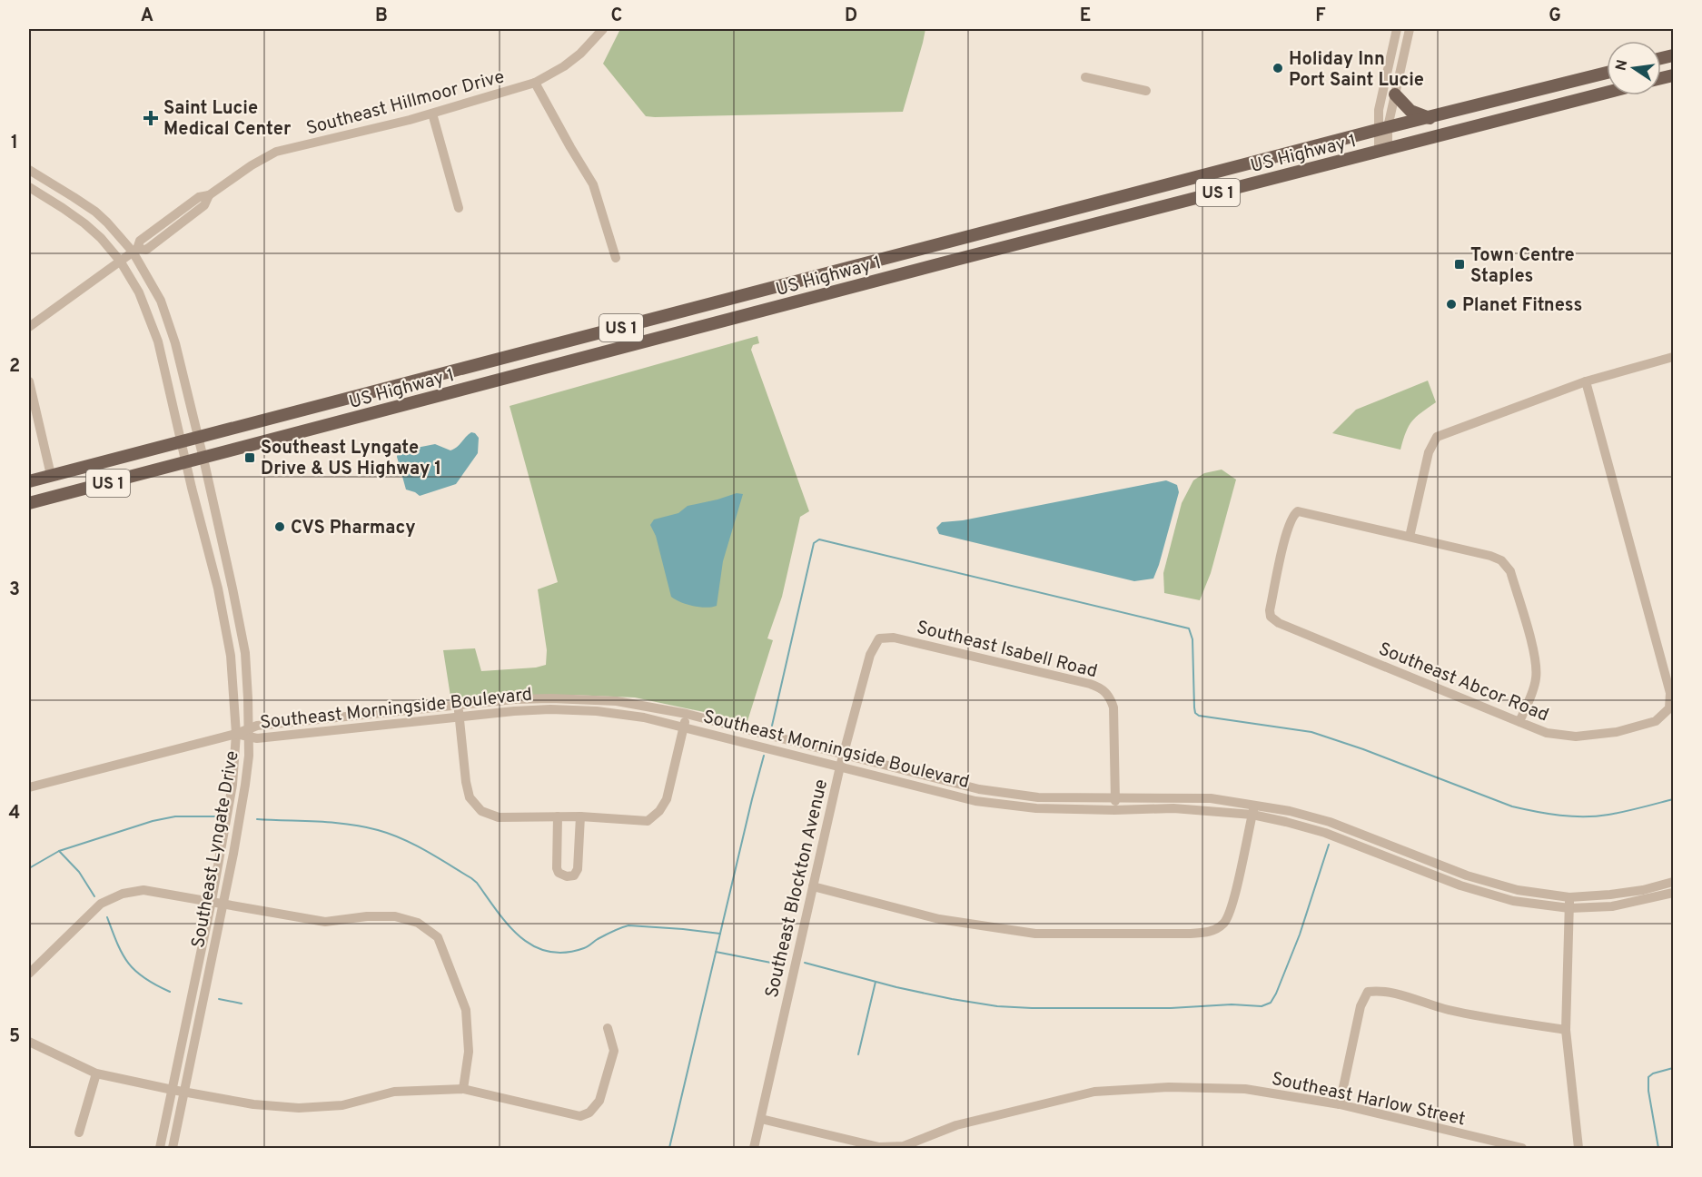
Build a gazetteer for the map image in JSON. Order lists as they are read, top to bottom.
{
  "streets": {
    "main road": ["US Highway 1", "US 1"],
    "street": [
      "Southeast Hillmoor Drive",
      "Southeast Isabell Road",
      "Southeast Abcor Road",
      "Southeast Morningside Boulevard",
      "Southeast Lyngate Drive",
      "Southeast Blockton Avenue",
      "Southeast Harlow Street"
    ]
  },
  "crossings": [
    ["Southeast Hillmoor Drive", "Southeast Lyngate Drive"],
    ["US Highway 1", "Southeast Lyngate Drive"],
    ["Southeast Isabell Road", "Southeast Morningside Boulevard"],
    ["Southeast Isabell Road", "Southeast Blockton Avenue"],
    ["Southeast Morningside Boulevard", "Southeast Lyngate Drive"],
    ["Southeast Morningside Boulevard", "Southeast Blockton Avenue"],
    ["Southeast Blockton Avenue", "Southeast Harlow Street"]
  ],
  "places": {
    "other": ["Holiday Inn Port Saint Lucie", "Planet Fitness", "CVS Pharmacy"],
    "health": ["Saint Lucie Medical Center"],
    "transit": ["Town Centre Staples", "Southeast Lyngate Drive & US Highway 1"]
  },
  "north": "left",
  "grid": {
    "columns": [
      "A",
      "B",
      "C",
      "D",
      "E",
      "F",
      "G"
    ],
    "rows": [
      "1",
      "2",
      "3",
      "4",
      "5"
    ]
  }
}
